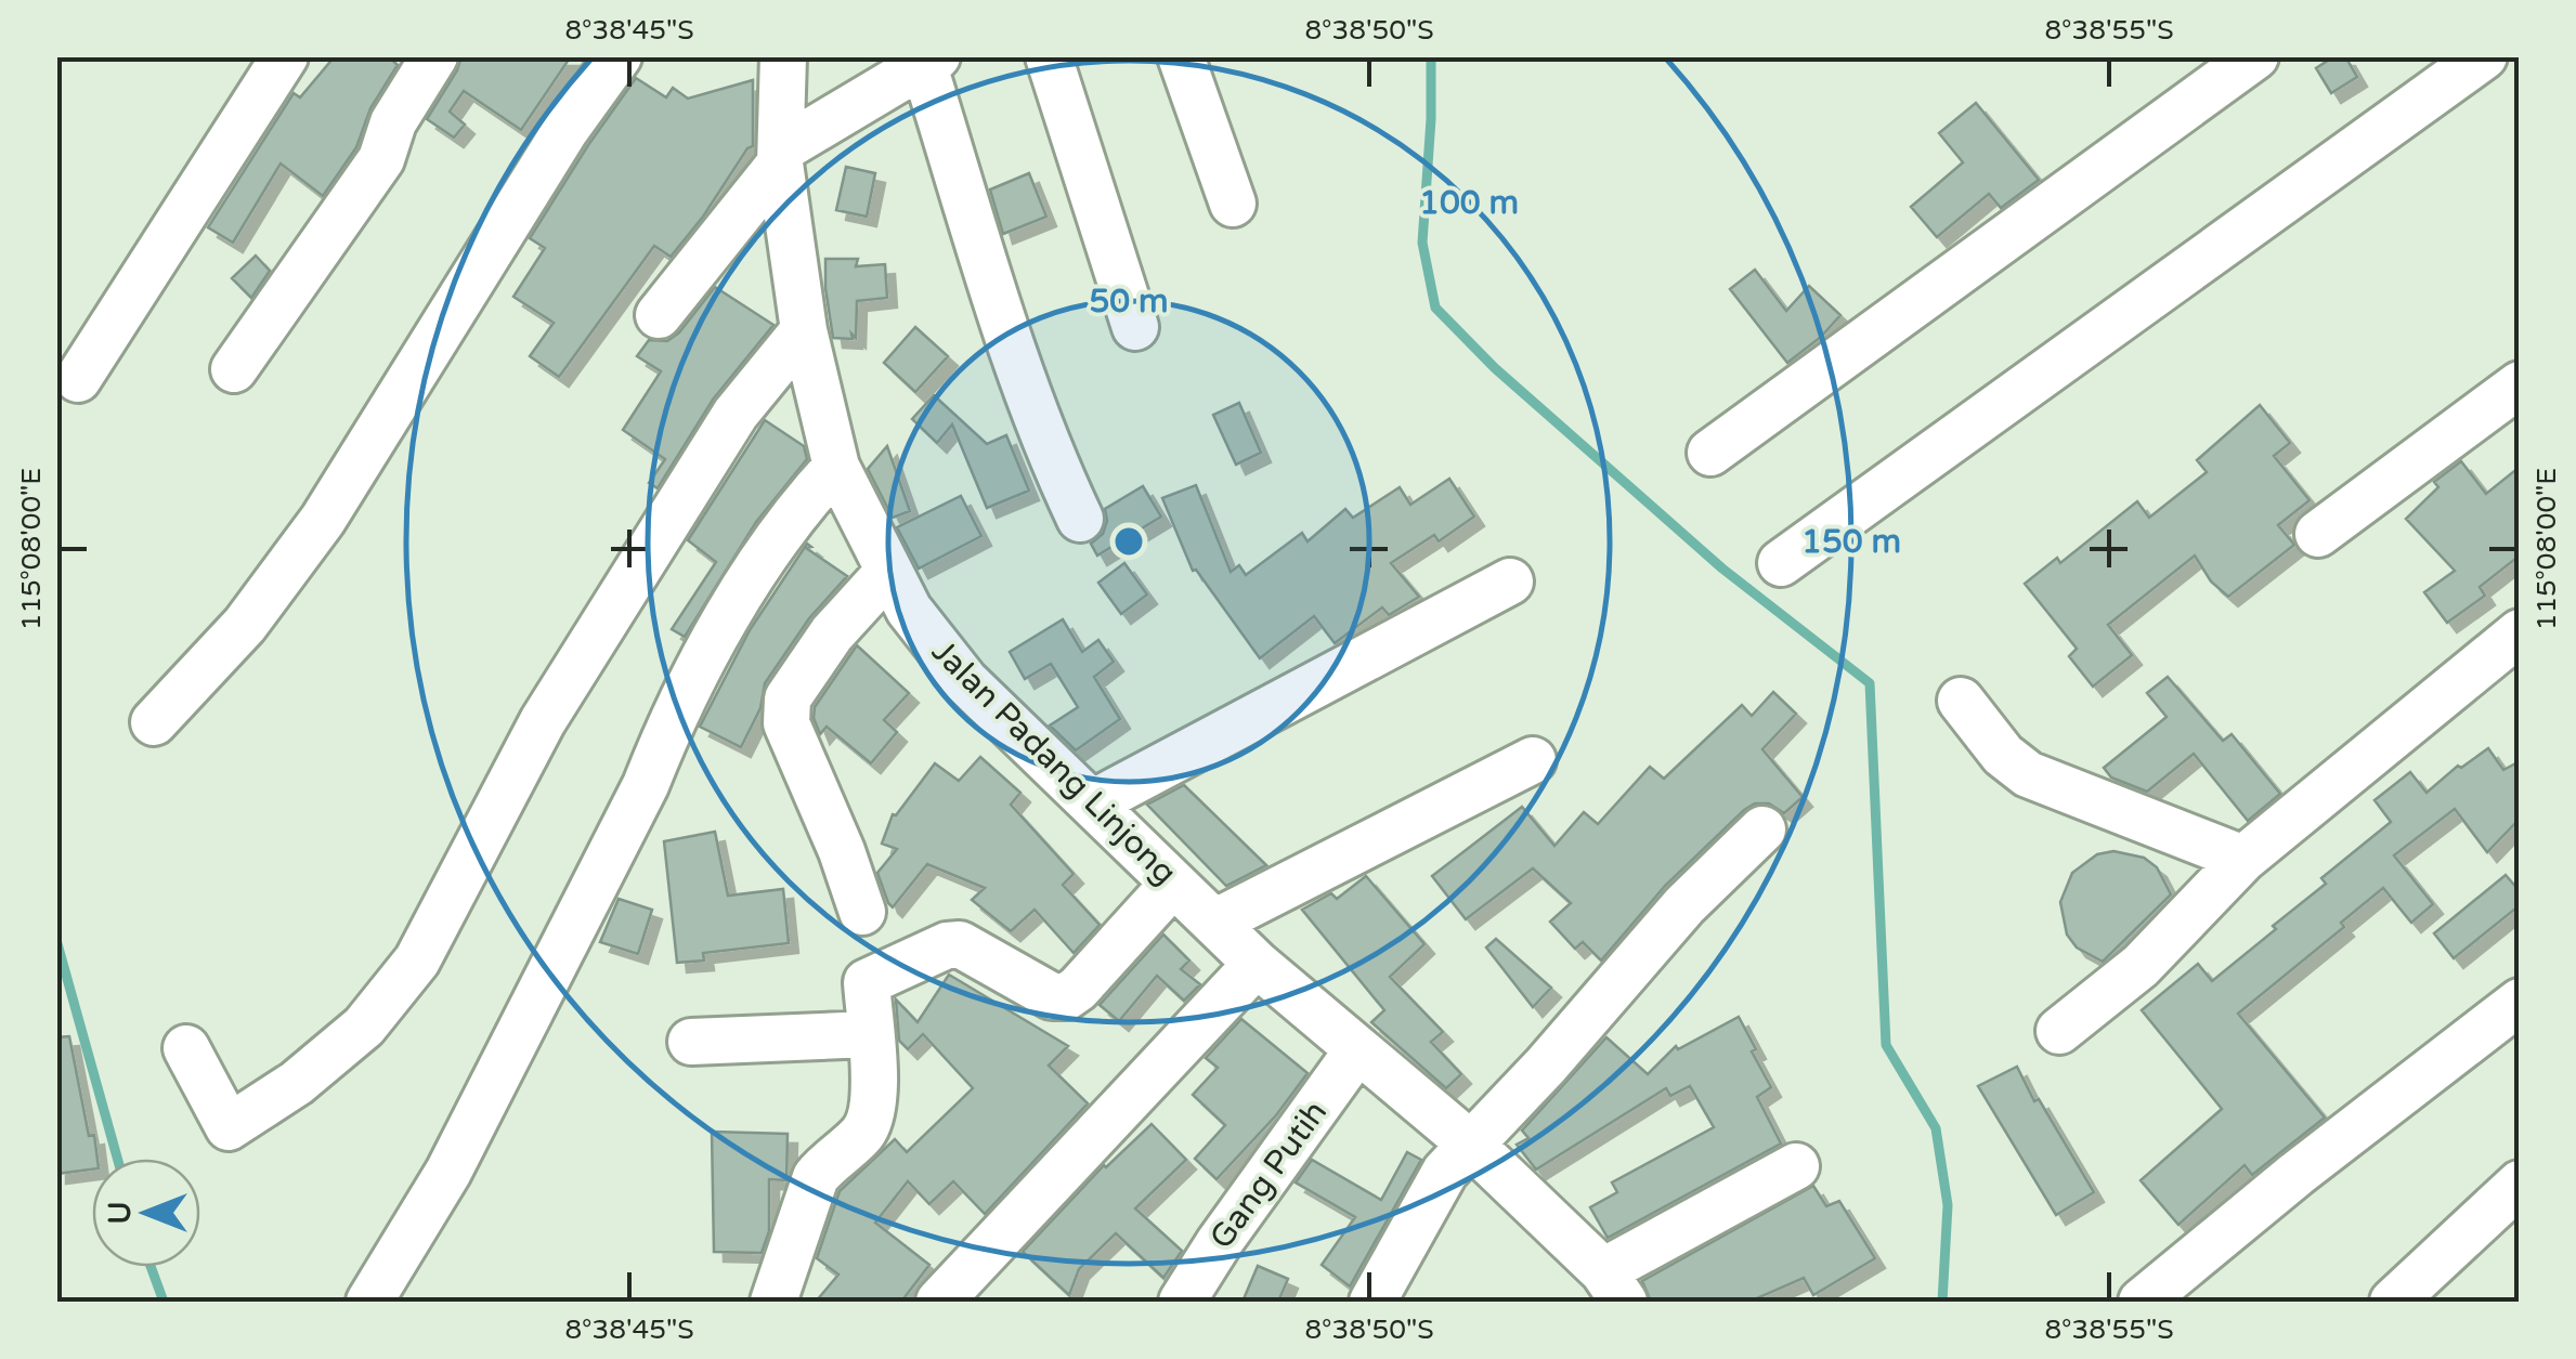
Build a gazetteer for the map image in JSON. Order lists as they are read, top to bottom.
{
  "streets": {
    "street": ["Jalan Padang Linjong", "Gang Putih"]
  },
  "crossings": [
    ["Jalan Padang Linjong", "Gang Putih"]
  ],
  "north": "left",
  "coordinates": [
    "8°38'45\"S",
    "8°38'50\"S",
    "8°38'55\"S",
    "115°08'00\"E"
  ],
  "rings": ["100 m", "50 m", "150 m"]
}
